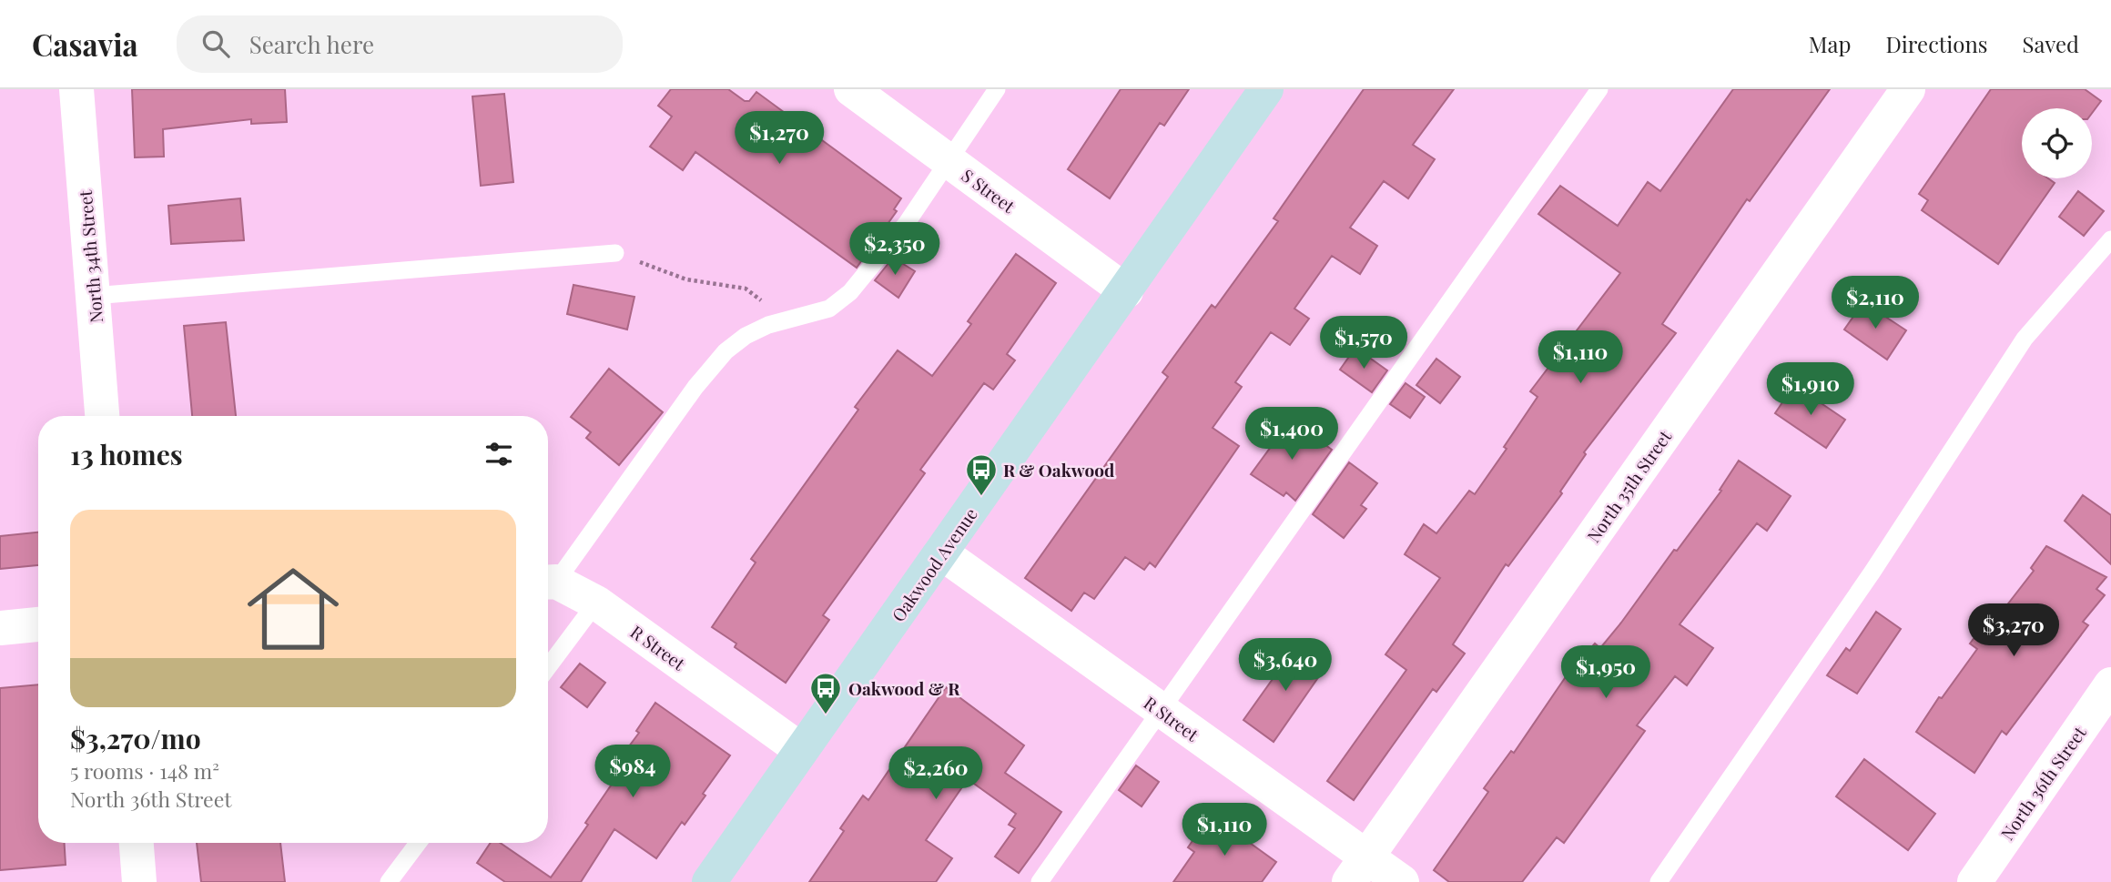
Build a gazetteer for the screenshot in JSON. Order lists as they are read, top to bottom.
{
  "streets": {
    "street": [
      "S Street",
      "North 34th Street",
      "North 35th Street",
      "Oakwood Avenue",
      "R Street",
      "North 36th Street"
    ]
  },
  "crossings": [
    ["S Street", "Oakwood Avenue"],
    ["North 35th Street", "R Street"],
    ["Oakwood Avenue", "R Street"]
  ],
  "places": {
    "bus stop": ["R & Oakwood", "Oakwood & R"]
  },
  "page": {
    "header": "Casavia",
    "search": "Search here",
    "nav": ["Map", "Directions", "Saved"],
    "price": [
      "$1,270",
      "$2,350",
      "$2,110",
      "$1,570",
      "$1,110",
      "$1,910",
      "$1,400",
      "$3,270",
      "$3,640",
      "$1,950",
      "$984",
      "$2,260",
      "$1,110"
    ],
    "heading": "13 homes",
    "list": [
      {
        "name": "$3,270/mo",
        "note": "5 rooms · 148 m² · North 36th Street"
      }
    ]
  }
}
